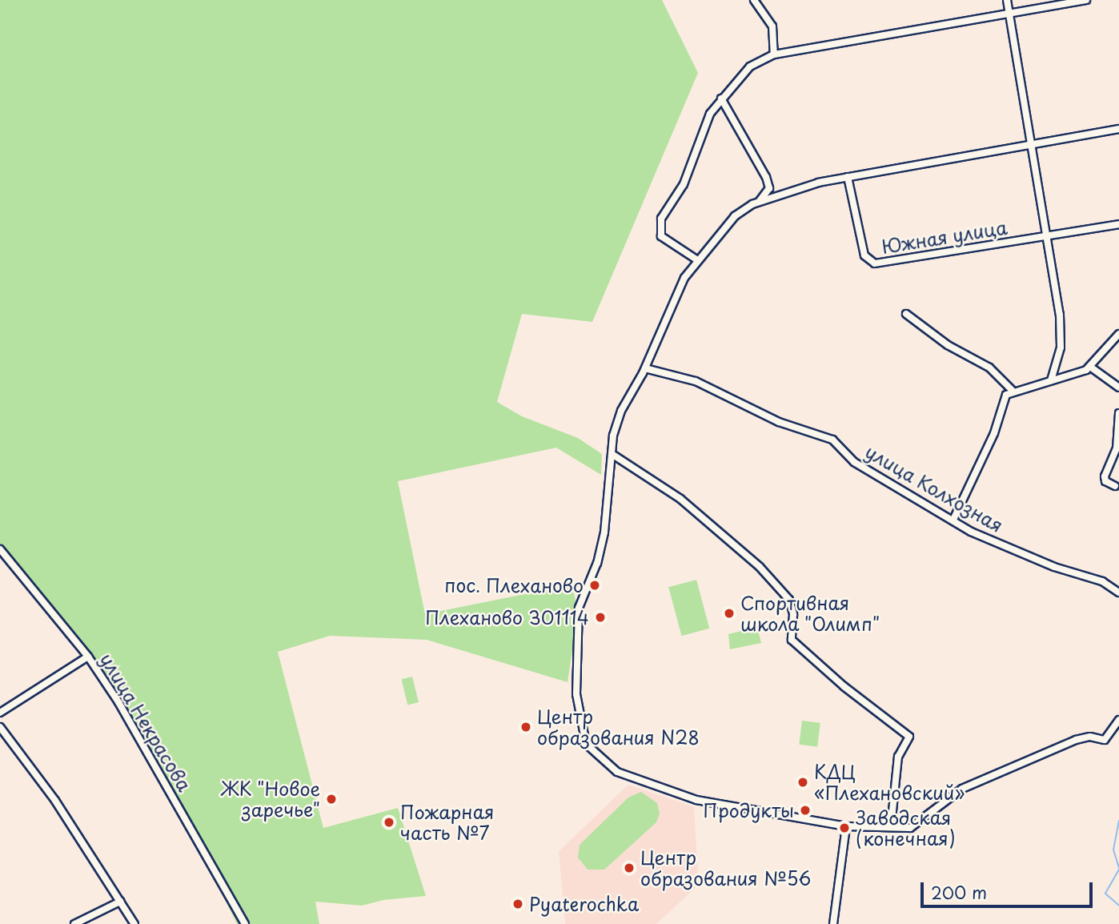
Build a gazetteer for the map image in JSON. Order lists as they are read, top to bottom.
{
  "streets": {
    "street": ["Южная улица", "улица Колхозная", "улица Некрасова"]
  },
  "places": [
    "пос. Плеханово",
    "Спортивная школа \"Олимп\"",
    "Плеханово 301114",
    "Центр образования N28",
    "КДЦ «Плехановский»",
    "ЖК \"Новое заречье\"",
    "Продукты",
    "Пожарная часть №7",
    "Заводская (конечная)",
    "Центр образования №56",
    "Pyaterochka"
  ],
  "scale_bar": "200 m"
}
